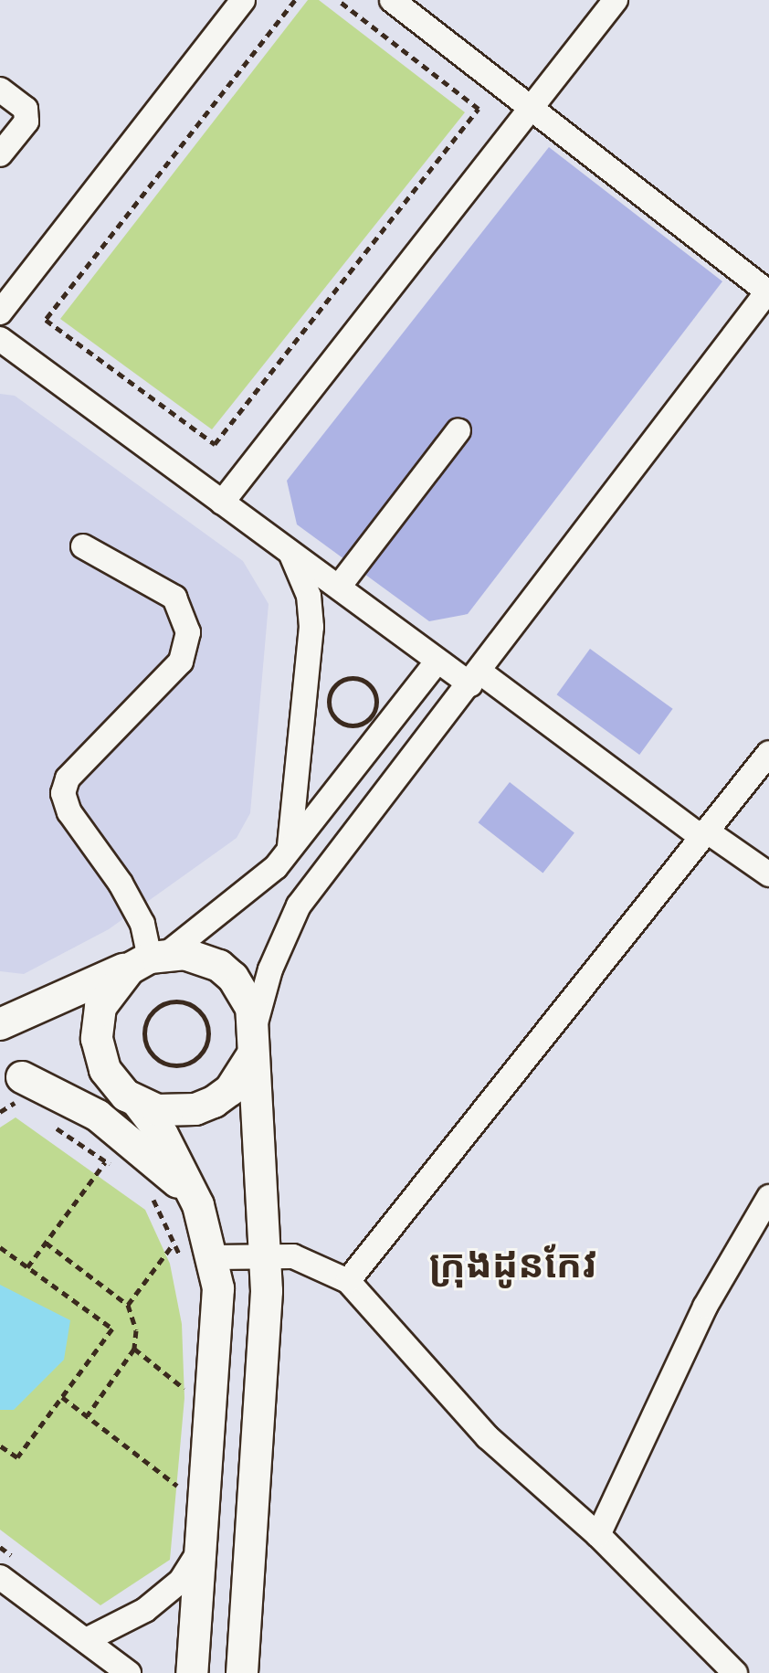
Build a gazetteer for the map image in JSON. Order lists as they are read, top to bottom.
{
  "districts": ["ក្រុងដូនកែវ"]
}
